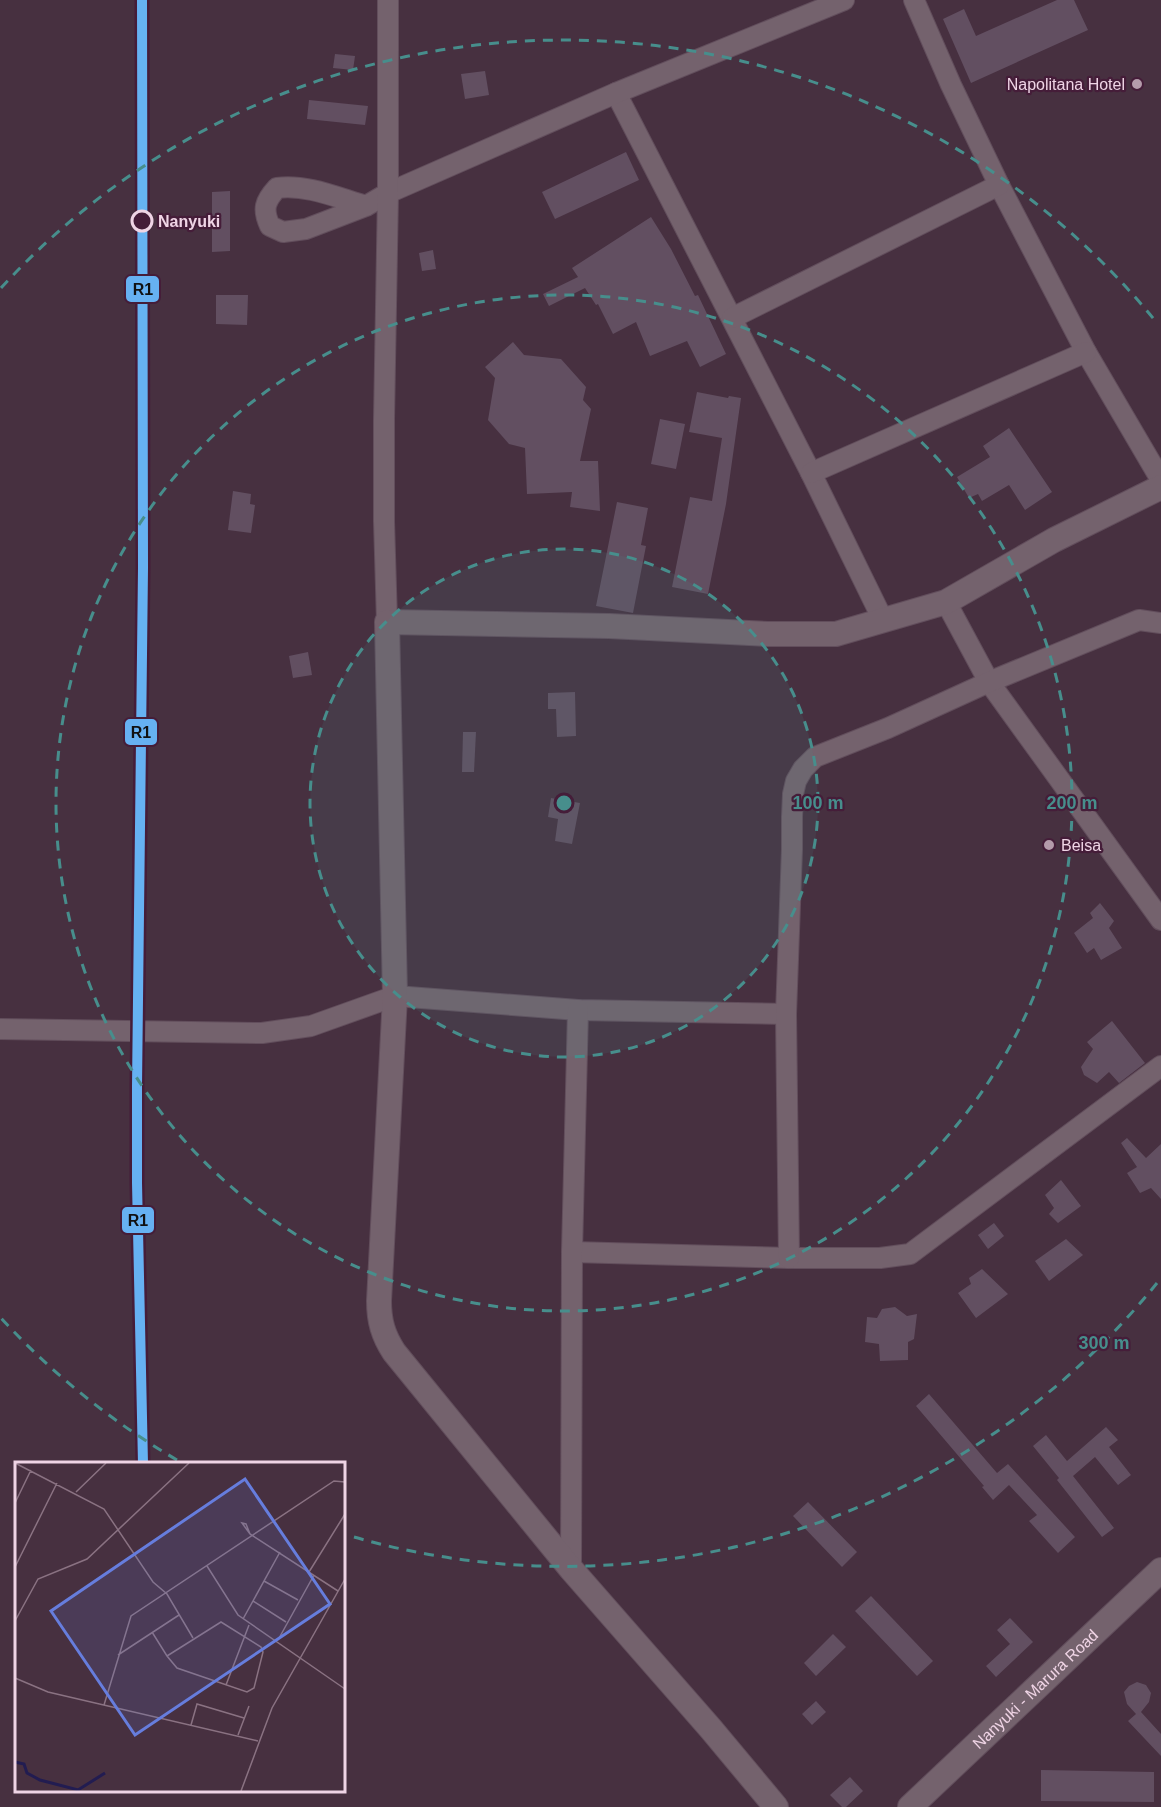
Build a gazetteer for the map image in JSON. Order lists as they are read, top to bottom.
{
  "streets": {
    "street": ["Nanyuki - Marura Road"]
  },
  "places": ["Napolitana Hotel", "Nanyuki", "Beisa"],
  "lines": ["transit line R1"],
  "rings": ["100 m", "200 m", "300 m"]
}
